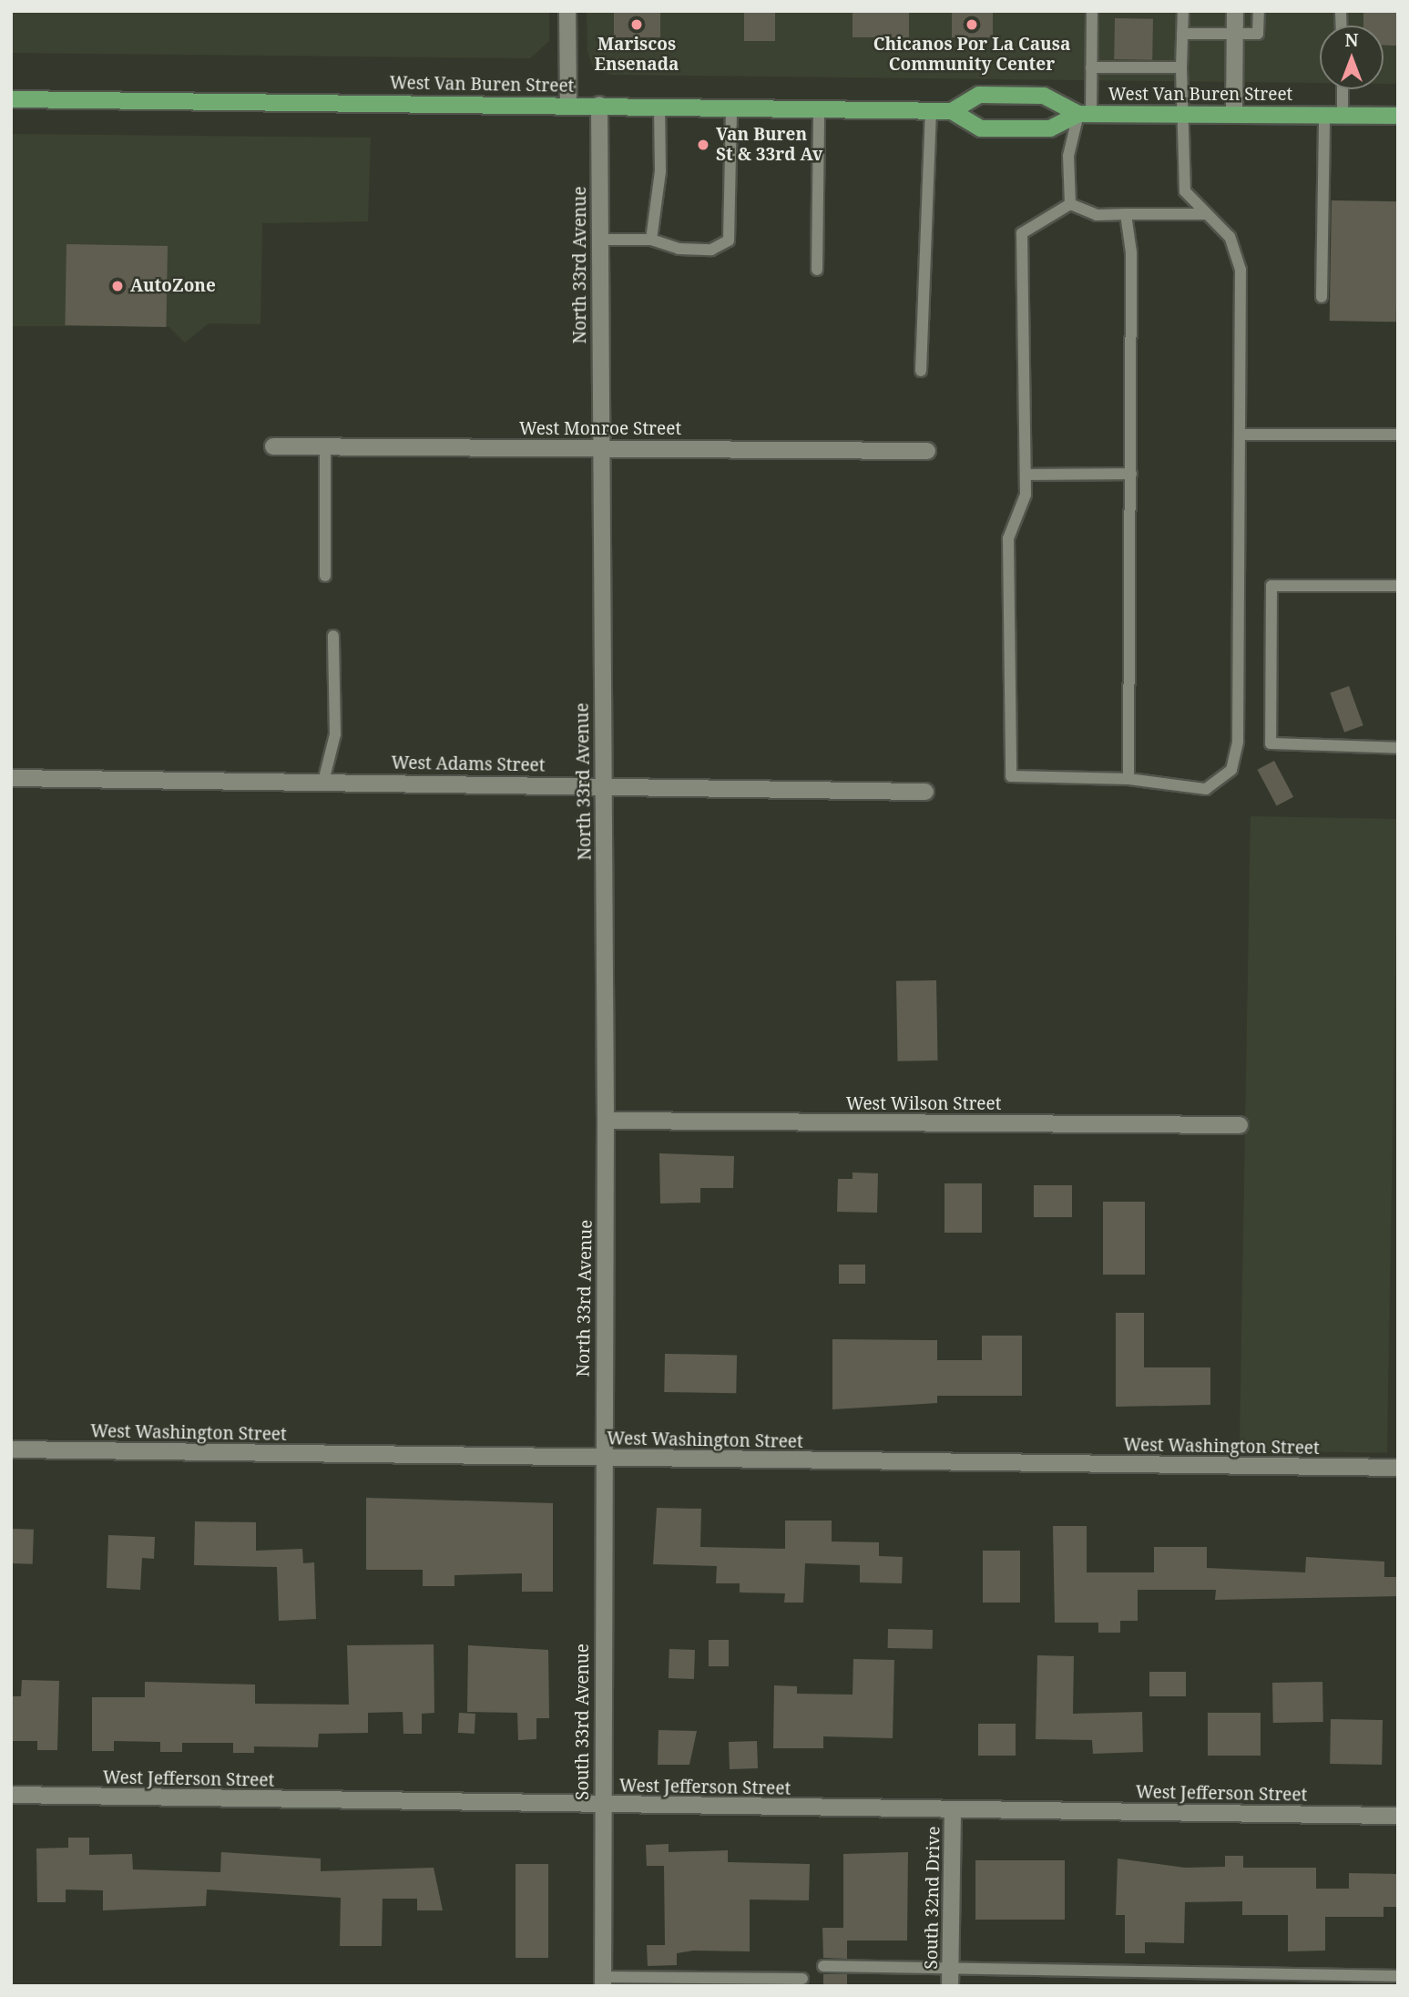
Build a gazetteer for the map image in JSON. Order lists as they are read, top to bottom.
{
  "streets": {
    "main road": ["West Van Buren Street"],
    "street": [
      "North 33rd Avenue",
      "West Monroe Street",
      "West Adams Street",
      "West Wilson Street",
      "West Washington Street",
      "South 33rd Avenue",
      "West Jefferson Street",
      "South 32nd Drive"
    ]
  },
  "crossings": [
    ["West Van Buren Street", "North 33rd Avenue"],
    ["North 33rd Avenue", "West Monroe Street"],
    ["North 33rd Avenue", "West Adams Street"],
    ["North 33rd Avenue", "West Wilson Street"],
    ["North 33rd Avenue", "West Washington Street"],
    ["North 33rd Avenue", "South 33rd Avenue"],
    ["West Washington Street", "South 33rd Avenue"],
    ["South 33rd Avenue", "West Jefferson Street"],
    ["West Jefferson Street", "South 32nd Drive"]
  ],
  "places": [
    "Mariscos Ensenada",
    "Chicanos Por La Causa Community Center",
    "Van Buren St & 33rd Av",
    "AutoZone"
  ],
  "north": "top"
}
